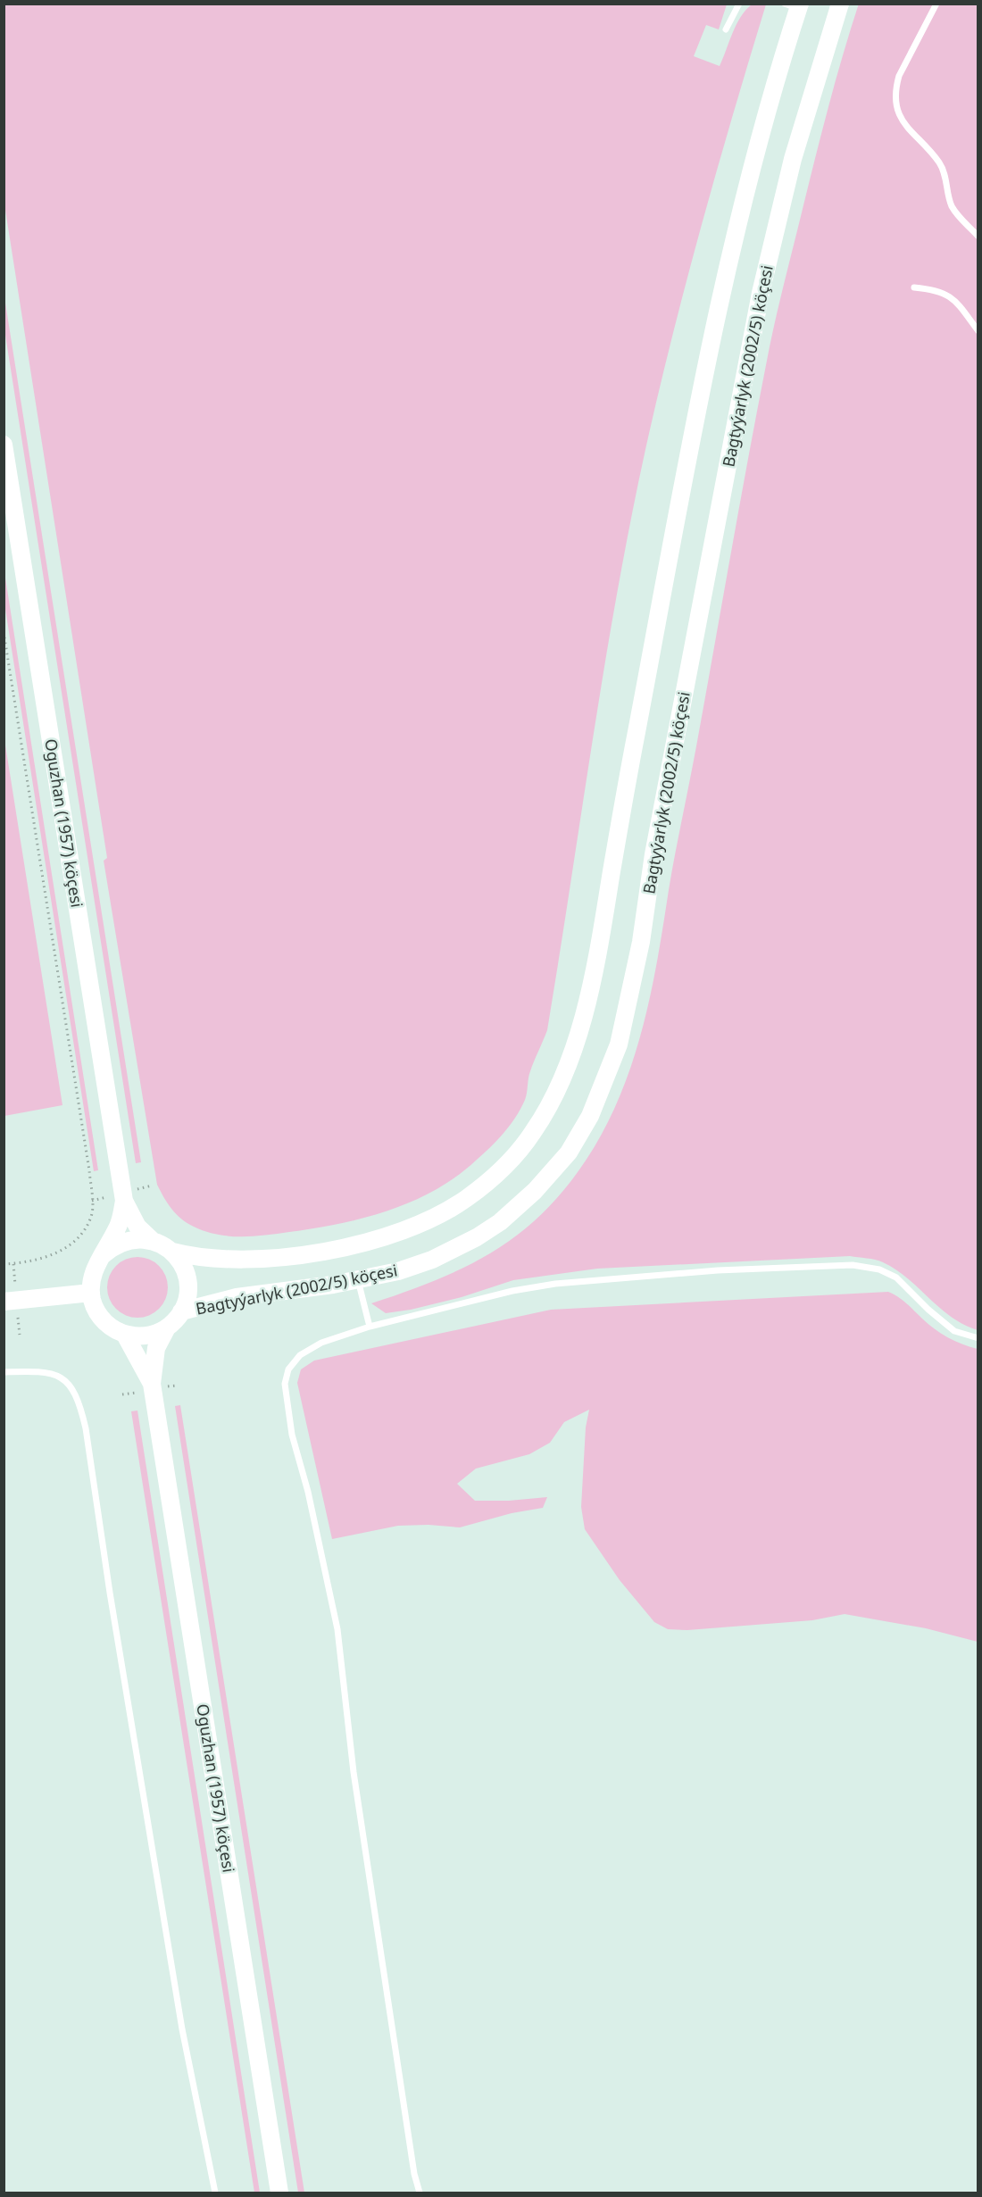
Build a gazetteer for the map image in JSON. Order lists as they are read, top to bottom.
{
  "streets": {
    "street": ["Bagtyýarlyk (2002/5) köçesi", "Oguzhan (1957) köçesi"]
  },
  "crossings": [
    ["Bagtyýarlyk (2002/5) köçesi", "Oguzhan (1957) köçesi"]
  ]
}
